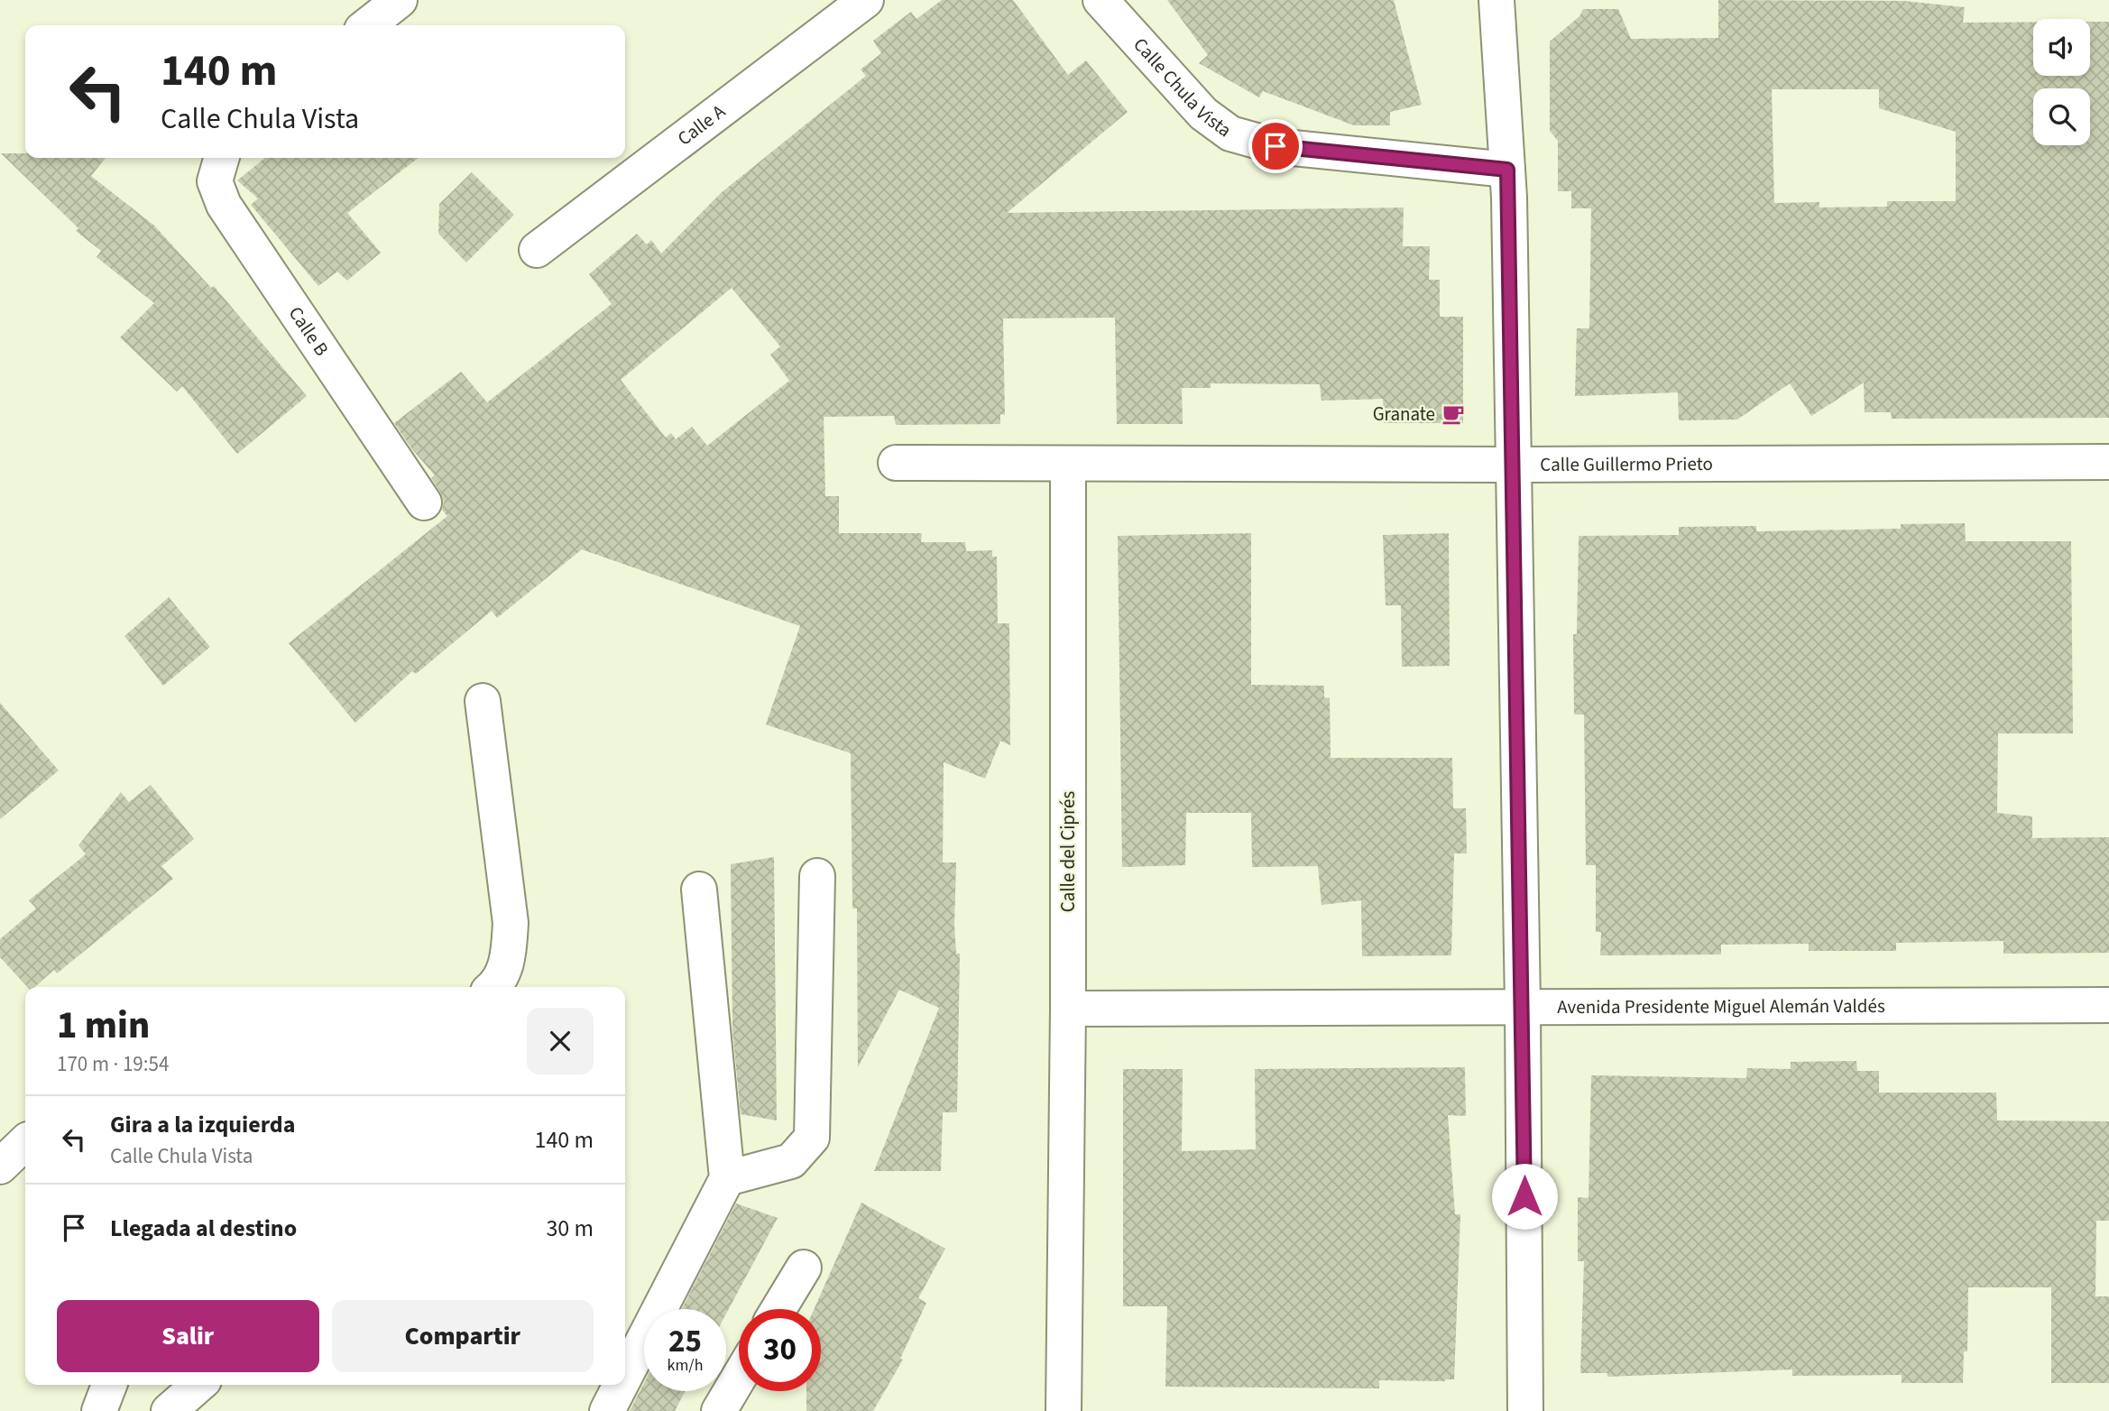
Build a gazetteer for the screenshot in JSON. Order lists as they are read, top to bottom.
{
  "streets": {
    "street": [
      "Calle Chula Vista",
      "Calle A",
      "Calle B",
      "Calle Guillermo Prieto",
      "Calle del Ciprés",
      "Avenida Presidente Miguel Alemán Valdés"
    ]
  },
  "crossings": [
    ["Calle Guillermo Prieto", "Calle del Ciprés"],
    ["Calle del Ciprés", "Avenida Presidente Miguel Alemán Valdés"]
  ],
  "places": {
    "cafe": ["Granate"]
  },
  "page": {
    "turn": ["140 m", "Calle Chula Vista"],
    "heading": ["1 min", "170 m · 19:54"],
    "list": [
      {
        "name": "Gira a la izquierda",
        "note": "Calle Chula Vista",
        "value": "140 m"
      },
      {
        "name": "Llegada al destino",
        "value": "30 m"
      }
    ],
    "buttons": ["Salir", "Compartir"],
    "speed": "25 km/h",
    "limit": "30"
  }
}
